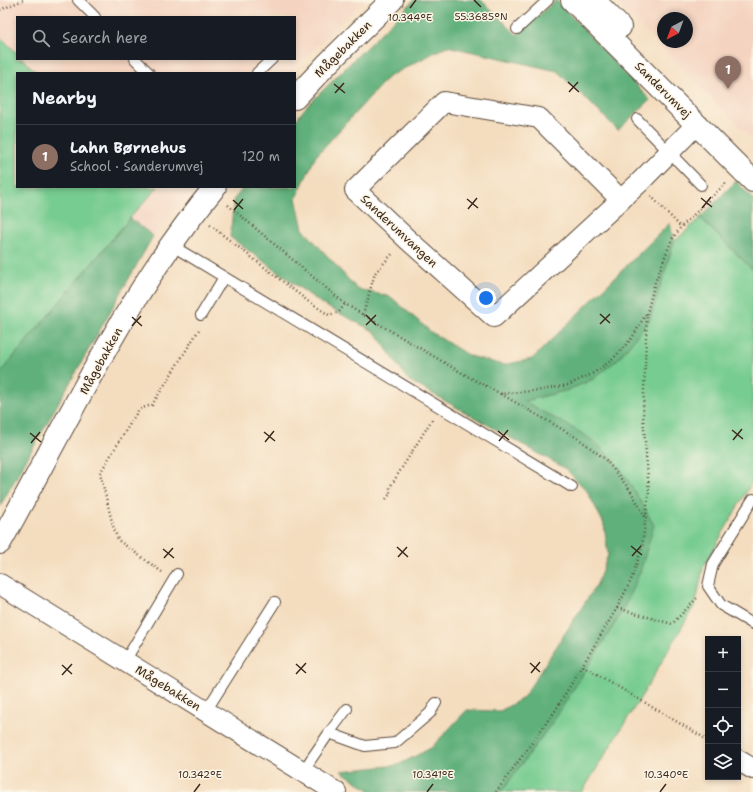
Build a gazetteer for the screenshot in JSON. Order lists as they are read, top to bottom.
{
  "streets": {
    "street": ["Mågebakken", "Sanderumvej", "Sanderumvangen"]
  },
  "crossings": [
    ["Sanderumvej", "Sanderumvangen"]
  ],
  "north": "bottom left",
  "page": {
    "search": "Search here",
    "pins": "1",
    "heading": "Nearby",
    "list": [
      {
        "mark": "1",
        "name": "Lahn Børnehus",
        "note": "School · Sanderumvej",
        "value": "120 m"
      }
    ],
    "map_buttons": ["+", "−"]
  },
  "coordinates": [
    "55.3685°N",
    "10.344°E",
    "10.342°E",
    "10.341°E",
    "10.340°E"
  ]
}
